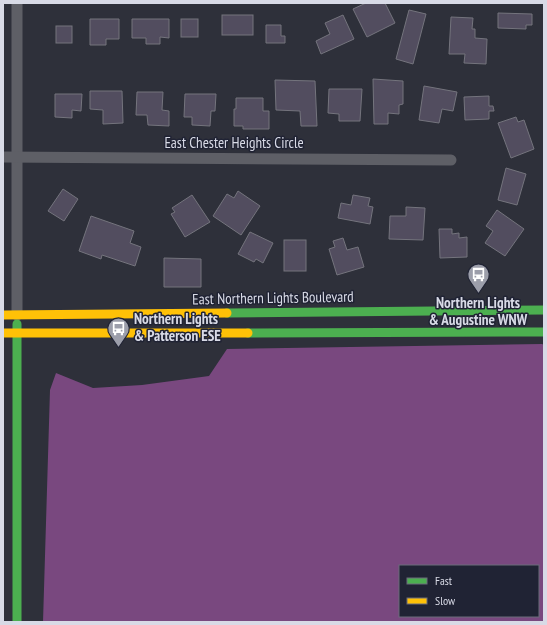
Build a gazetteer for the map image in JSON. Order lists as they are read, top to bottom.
{
  "streets": {
    "main road": ["East Northern Lights Boulevard"],
    "street": ["East Chester Heights Circle"]
  },
  "places": {
    "bus stop": ["Northern Lights & Augustine WNW", "Northern Lights & Patterson ESE"]
  },
  "legend": ["Fast", "Slow"]
}
